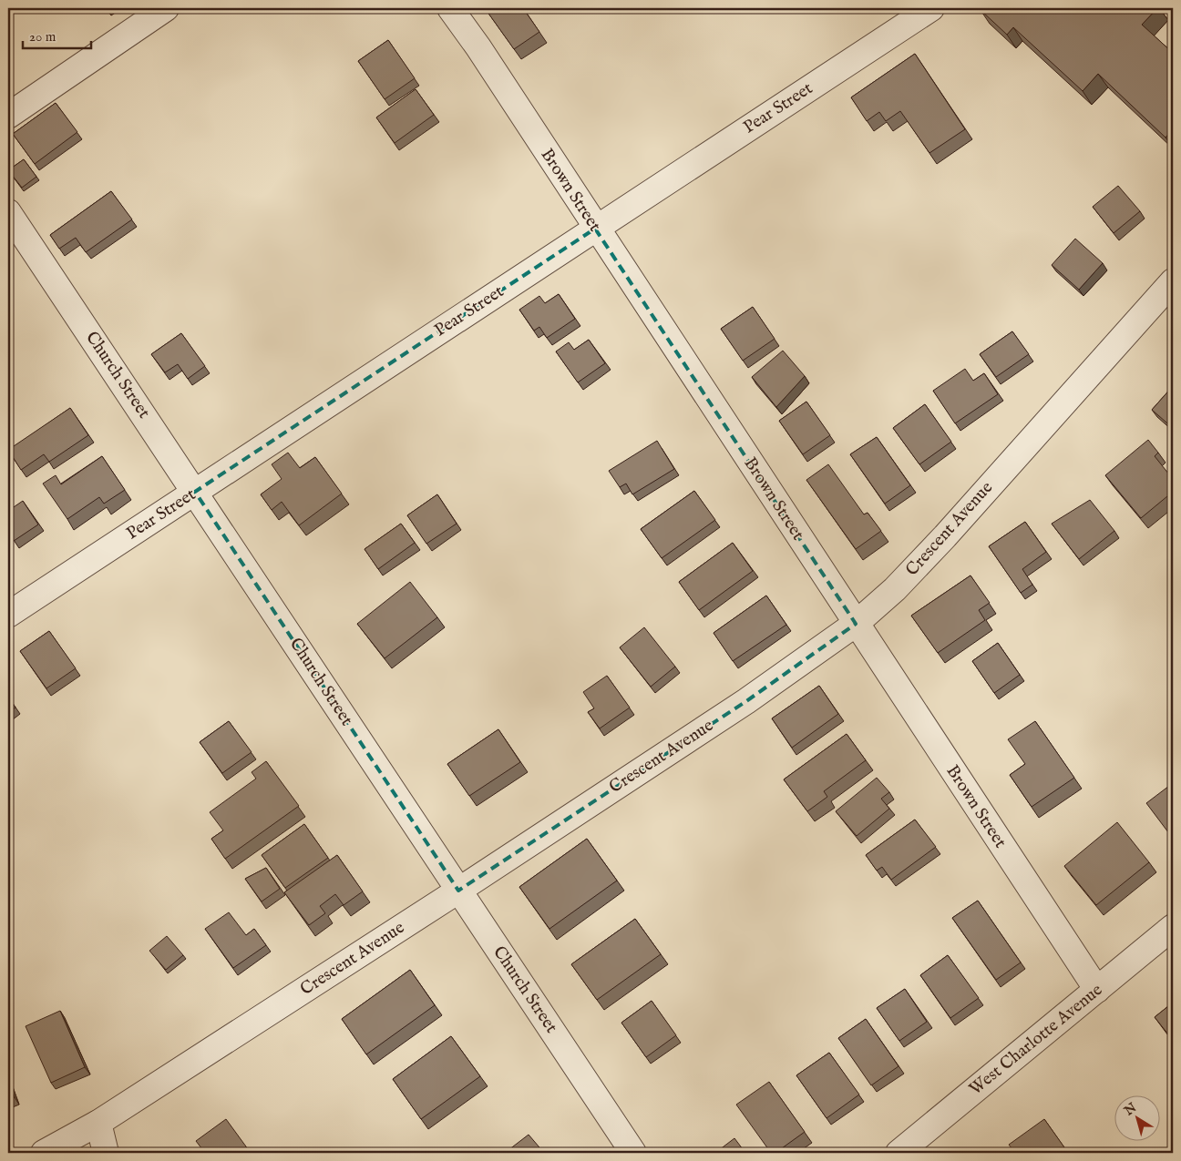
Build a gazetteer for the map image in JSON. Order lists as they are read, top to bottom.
{
  "streets": {
    "street": [
      "Pear Street",
      "Brown Street",
      "Church Street",
      "Crescent Avenue",
      "West Charlotte Avenue"
    ]
  },
  "crossings": [
    ["Pear Street", "Brown Street"],
    ["Pear Street", "Church Street"],
    ["Brown Street", "Crescent Avenue"],
    ["Brown Street", "West Charlotte Avenue"],
    ["Church Street", "Crescent Avenue"]
  ],
  "scale_bar": "20 m",
  "north": "top left"
}
